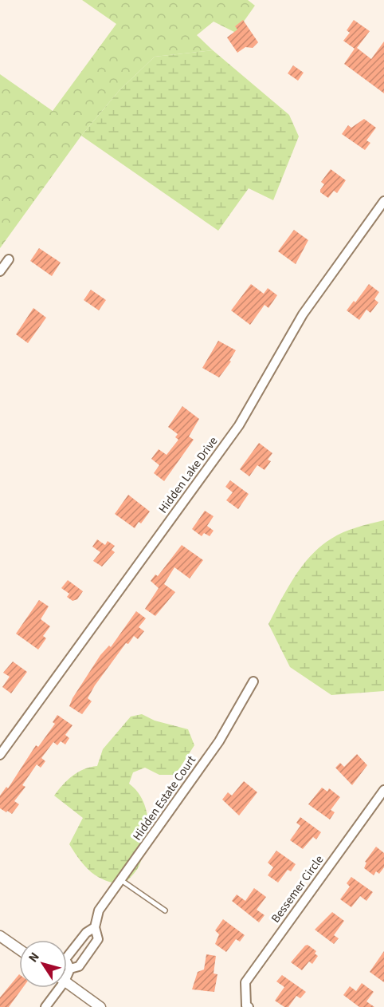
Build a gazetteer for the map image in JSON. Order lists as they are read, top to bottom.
{
  "streets": {
    "street": ["Hidden Lake Drive", "Hidden Estate Court", "Bessemer Circle"]
  },
  "north": "top left"
}
